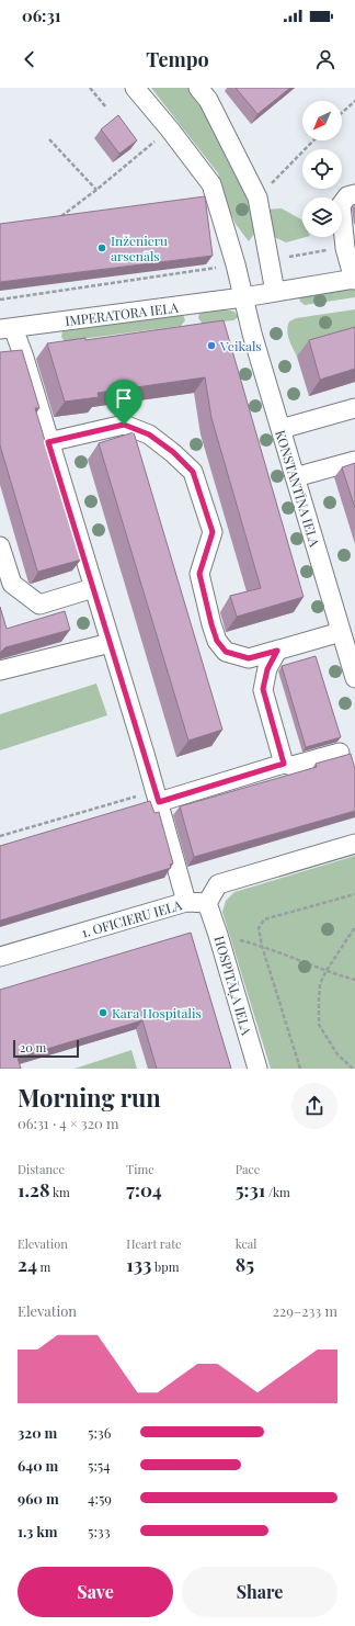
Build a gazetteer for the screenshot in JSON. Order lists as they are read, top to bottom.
{
  "streets": {
    "street": [
      "IMPERATORA IELA",
      "KONSTANTĪNA IELA",
      "1. OFICIERU IELA",
      "HOSPITĀĻA IELA"
    ]
  },
  "crossings": [
    ["IMPERATORA IELA", "KONSTANTĪNA IELA"],
    ["1. OFICIERU IELA", "HOSPITĀĻA IELA"]
  ],
  "places": ["Inženieru arsenāls", "Veikals", "Kara Hospitālis"],
  "scale_bar": "20 m",
  "north": "bottom left",
  "page": {
    "status": "06:31",
    "header": "Tempo",
    "scale": "20 m",
    "heading": ["Morning run", "06:31 · 4 × 320 m"],
    "stats": [
      ["Distance", "1.28 km"],
      ["Time", "7:04"],
      ["Pace", "5:31 /km"],
      ["Elevation", "24 m"],
      ["Heart rate", "133 bpm"],
      ["kcal", "85"]
    ],
    "chart": ["Elevation", "229–233 m"],
    "list": [
      {
        "name": "320 m",
        "note": "5:36"
      },
      {
        "name": "640 m",
        "note": "5:54"
      },
      {
        "name": "960 m",
        "note": "4:59"
      },
      {
        "name": "1.3 km",
        "note": "5:33"
      }
    ],
    "buttons": ["Save", "Share"]
  }
}
